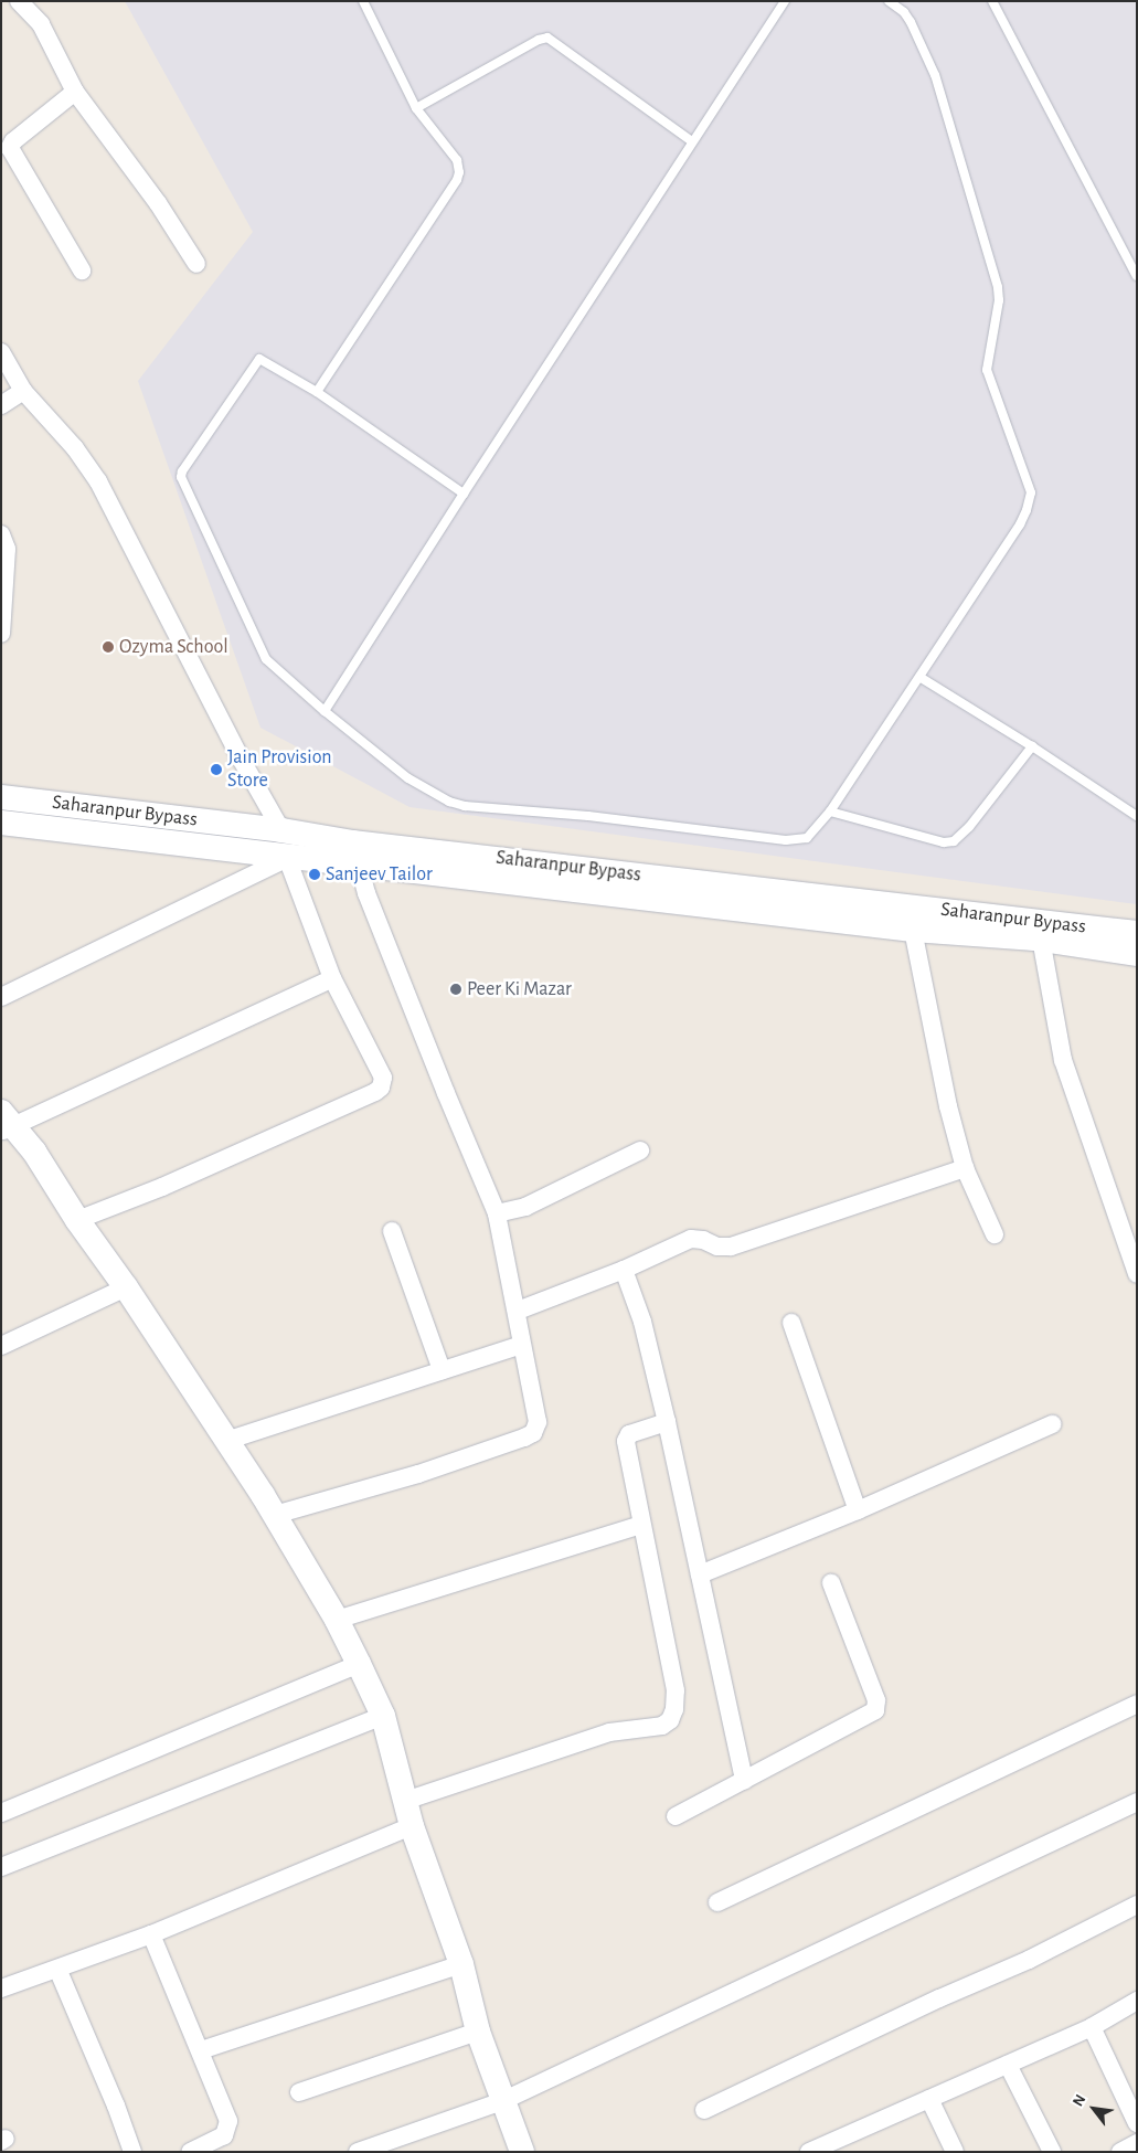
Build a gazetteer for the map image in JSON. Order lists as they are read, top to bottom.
{
  "streets": {
    "main road": ["Saharanpur Bypass"]
  },
  "places": [
    "Ozyma School",
    "Jain Provision Store",
    "Sanjeev Tailor",
    "Peer Ki Mazar"
  ],
  "north": "top left"
}
